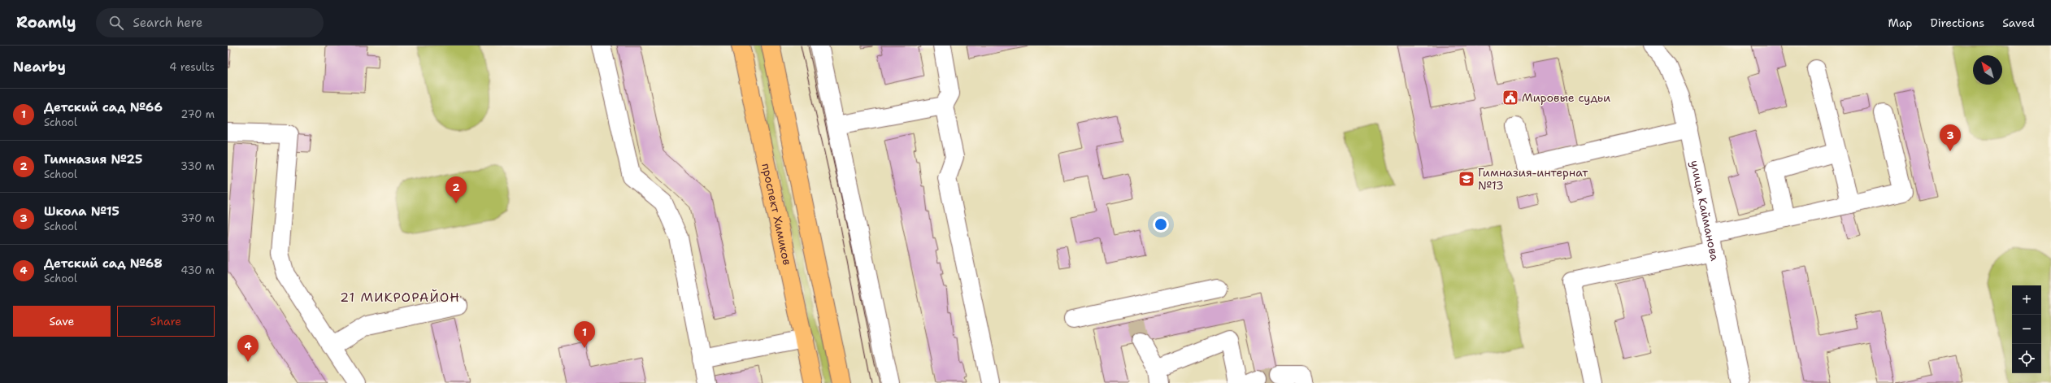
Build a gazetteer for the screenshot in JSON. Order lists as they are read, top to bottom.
{
  "streets": {
    "main road": ["проспект Химиков"],
    "street": ["улица Кайманова"]
  },
  "districts": ["21 МИКРОРАЙОН"],
  "places": {
    "public building": ["Мировые судьи"],
    "school or university": ["Гимназия-интернат №13"]
  },
  "north": "top left",
  "page": {
    "header": "Roamly",
    "search": "Search here",
    "nav": ["Map", "Directions", "Saved"],
    "heading": ["Nearby", "4 results"],
    "list": [
      {
        "mark": "1",
        "name": "Детский сад №66",
        "note": "School",
        "value": "270 m"
      },
      {
        "mark": "2",
        "name": "Гимназия №25",
        "note": "School",
        "value": "330 m"
      },
      {
        "mark": "3",
        "name": "Школа №15",
        "note": "School",
        "value": "370 m"
      },
      {
        "mark": "4",
        "name": "Детский сад №68",
        "note": "School",
        "value": "430 m"
      }
    ],
    "pins": [
      "3",
      "2",
      "1",
      "4"
    ],
    "map_buttons": ["+", "−"],
    "buttons": ["Save", "Share"]
  }
}
